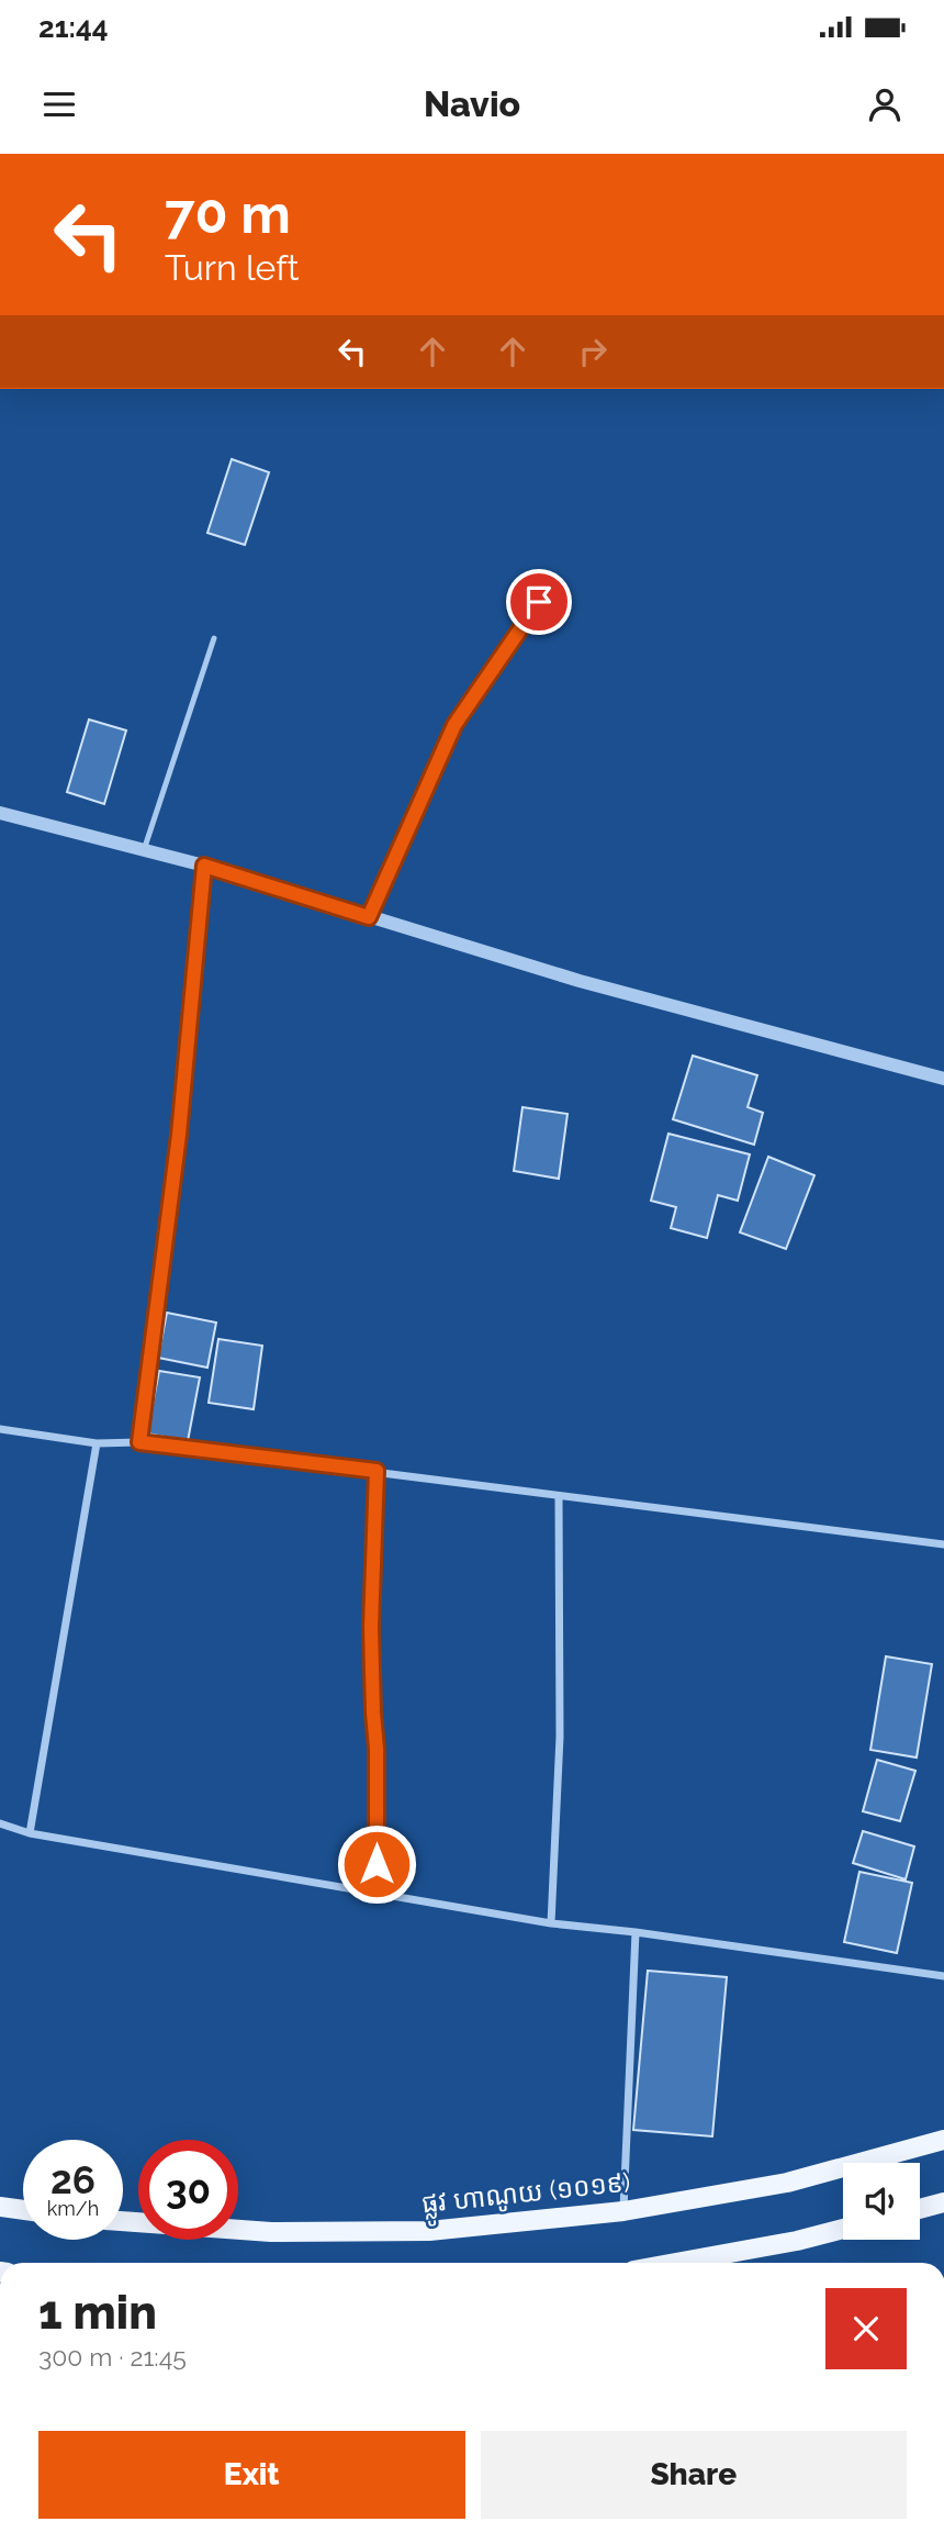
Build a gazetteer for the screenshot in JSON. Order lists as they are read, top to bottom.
{
  "streets": {
    "main road": ["ផ្លូវ ហាណូយ (១០១៩)"]
  },
  "page": {
    "status": "21:44",
    "header": "Navio",
    "turn": ["70 m", "Turn left"],
    "speed": "26 km/h",
    "limit": "30",
    "heading": ["1 min", "300 m · 21:45"],
    "buttons": ["Exit", "Share"]
  }
}
